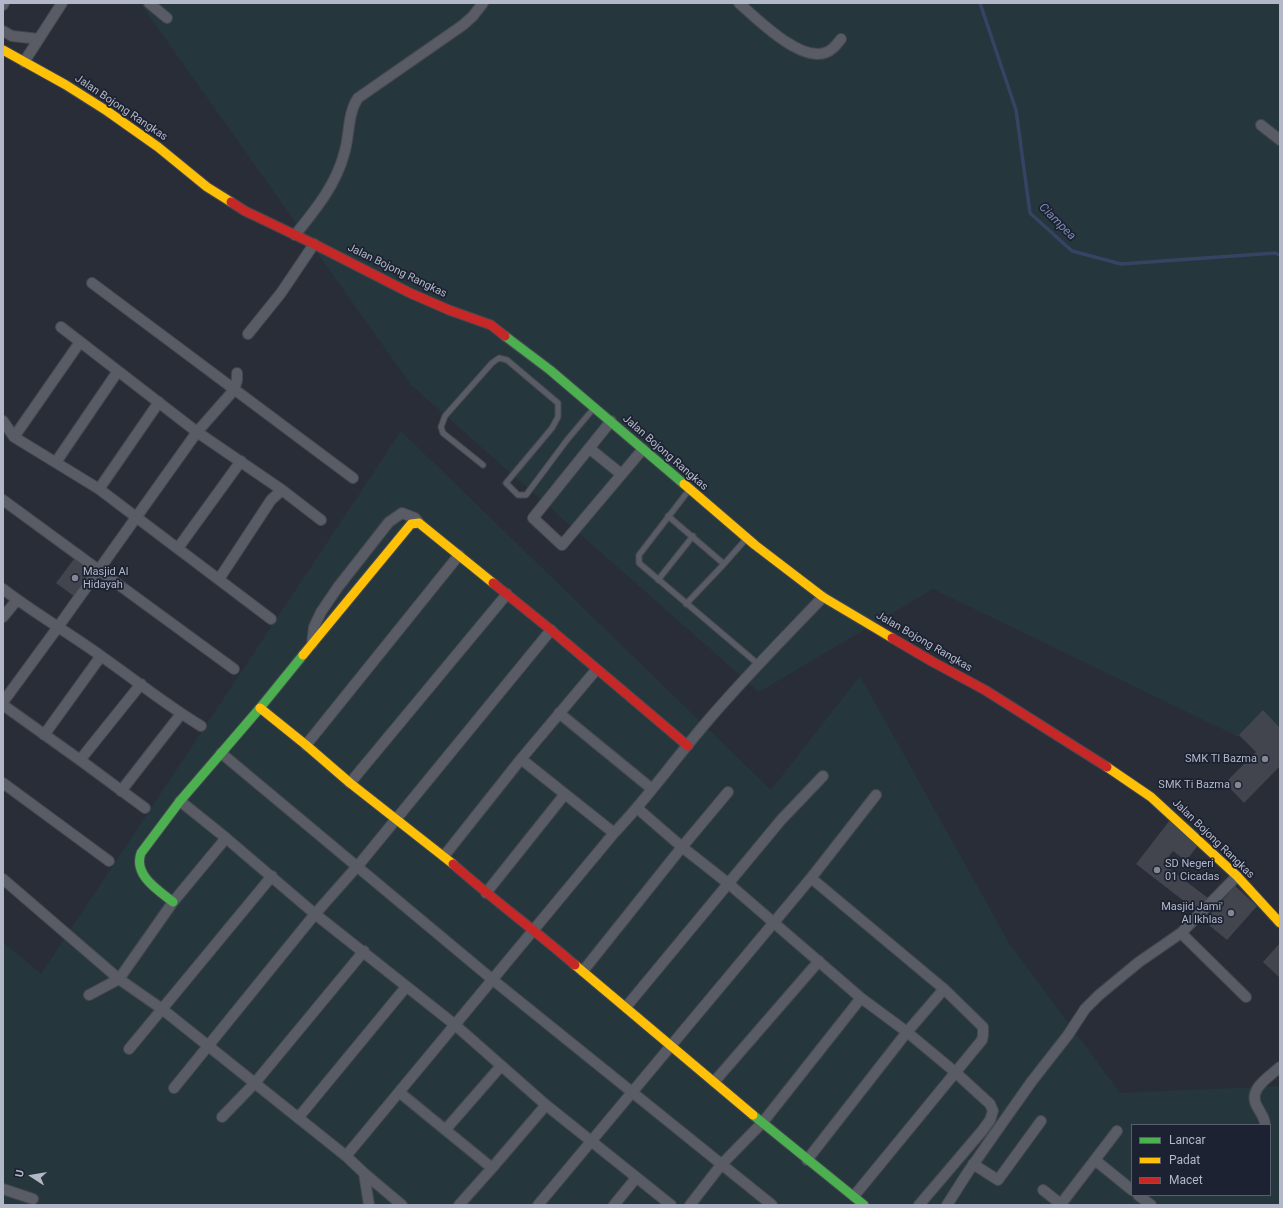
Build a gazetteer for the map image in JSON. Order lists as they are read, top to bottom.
{
  "streets": {
    "street": ["Jalan Bojong Rangkas"]
  },
  "water": ["Ciampea"],
  "places": [
    "Masjid Al Hidayah",
    "SMK TI Bazma",
    "SMK Ti Bazma",
    "SD Negeri 01 Cicadas",
    "Masjid Jami' Al Ikhlas"
  ],
  "legend": ["Lancar", "Padat", "Macet"],
  "north": "left"
}
